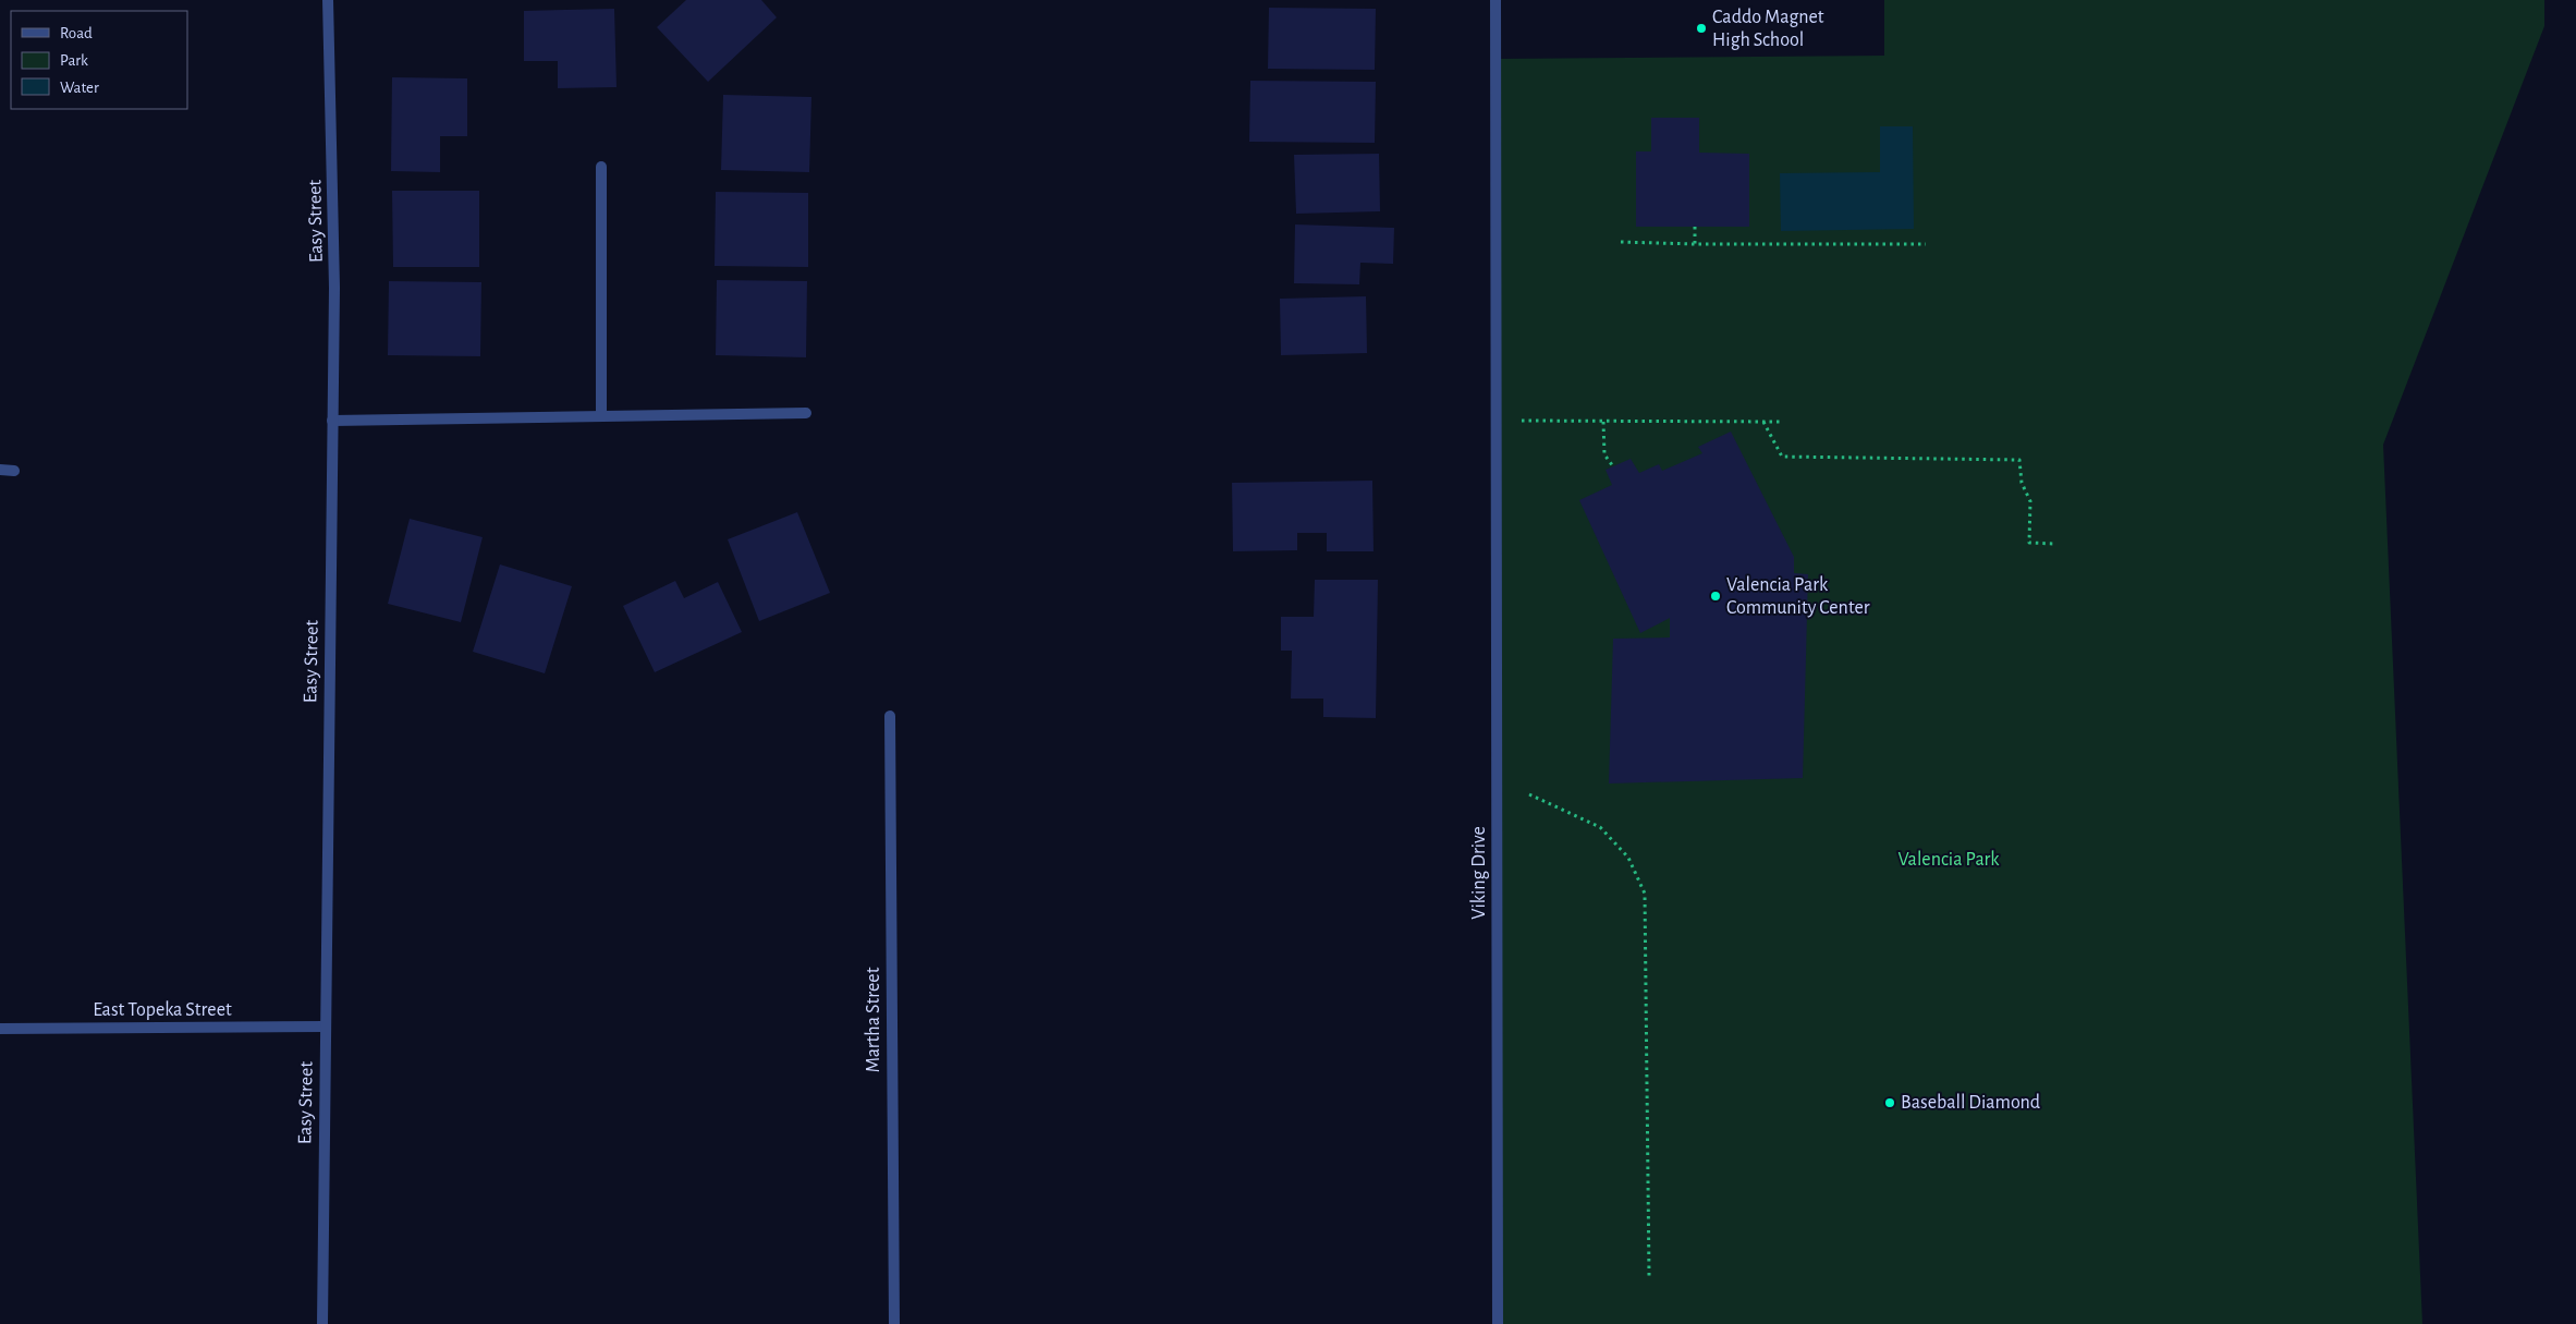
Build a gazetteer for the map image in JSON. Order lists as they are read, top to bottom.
{
  "streets": {
    "street": [
      "Easy Street",
      "Viking Drive",
      "East Topeka Street",
      "Martha Street"
    ]
  },
  "crossings": [
    ["Easy Street", "East Topeka Street"]
  ],
  "parks": ["Valencia Park"],
  "places": ["Caddo Magnet High School", "Valencia Park Community Center", "Baseball Diamond"],
  "legend": ["Road", "Park", "Water"]
}
